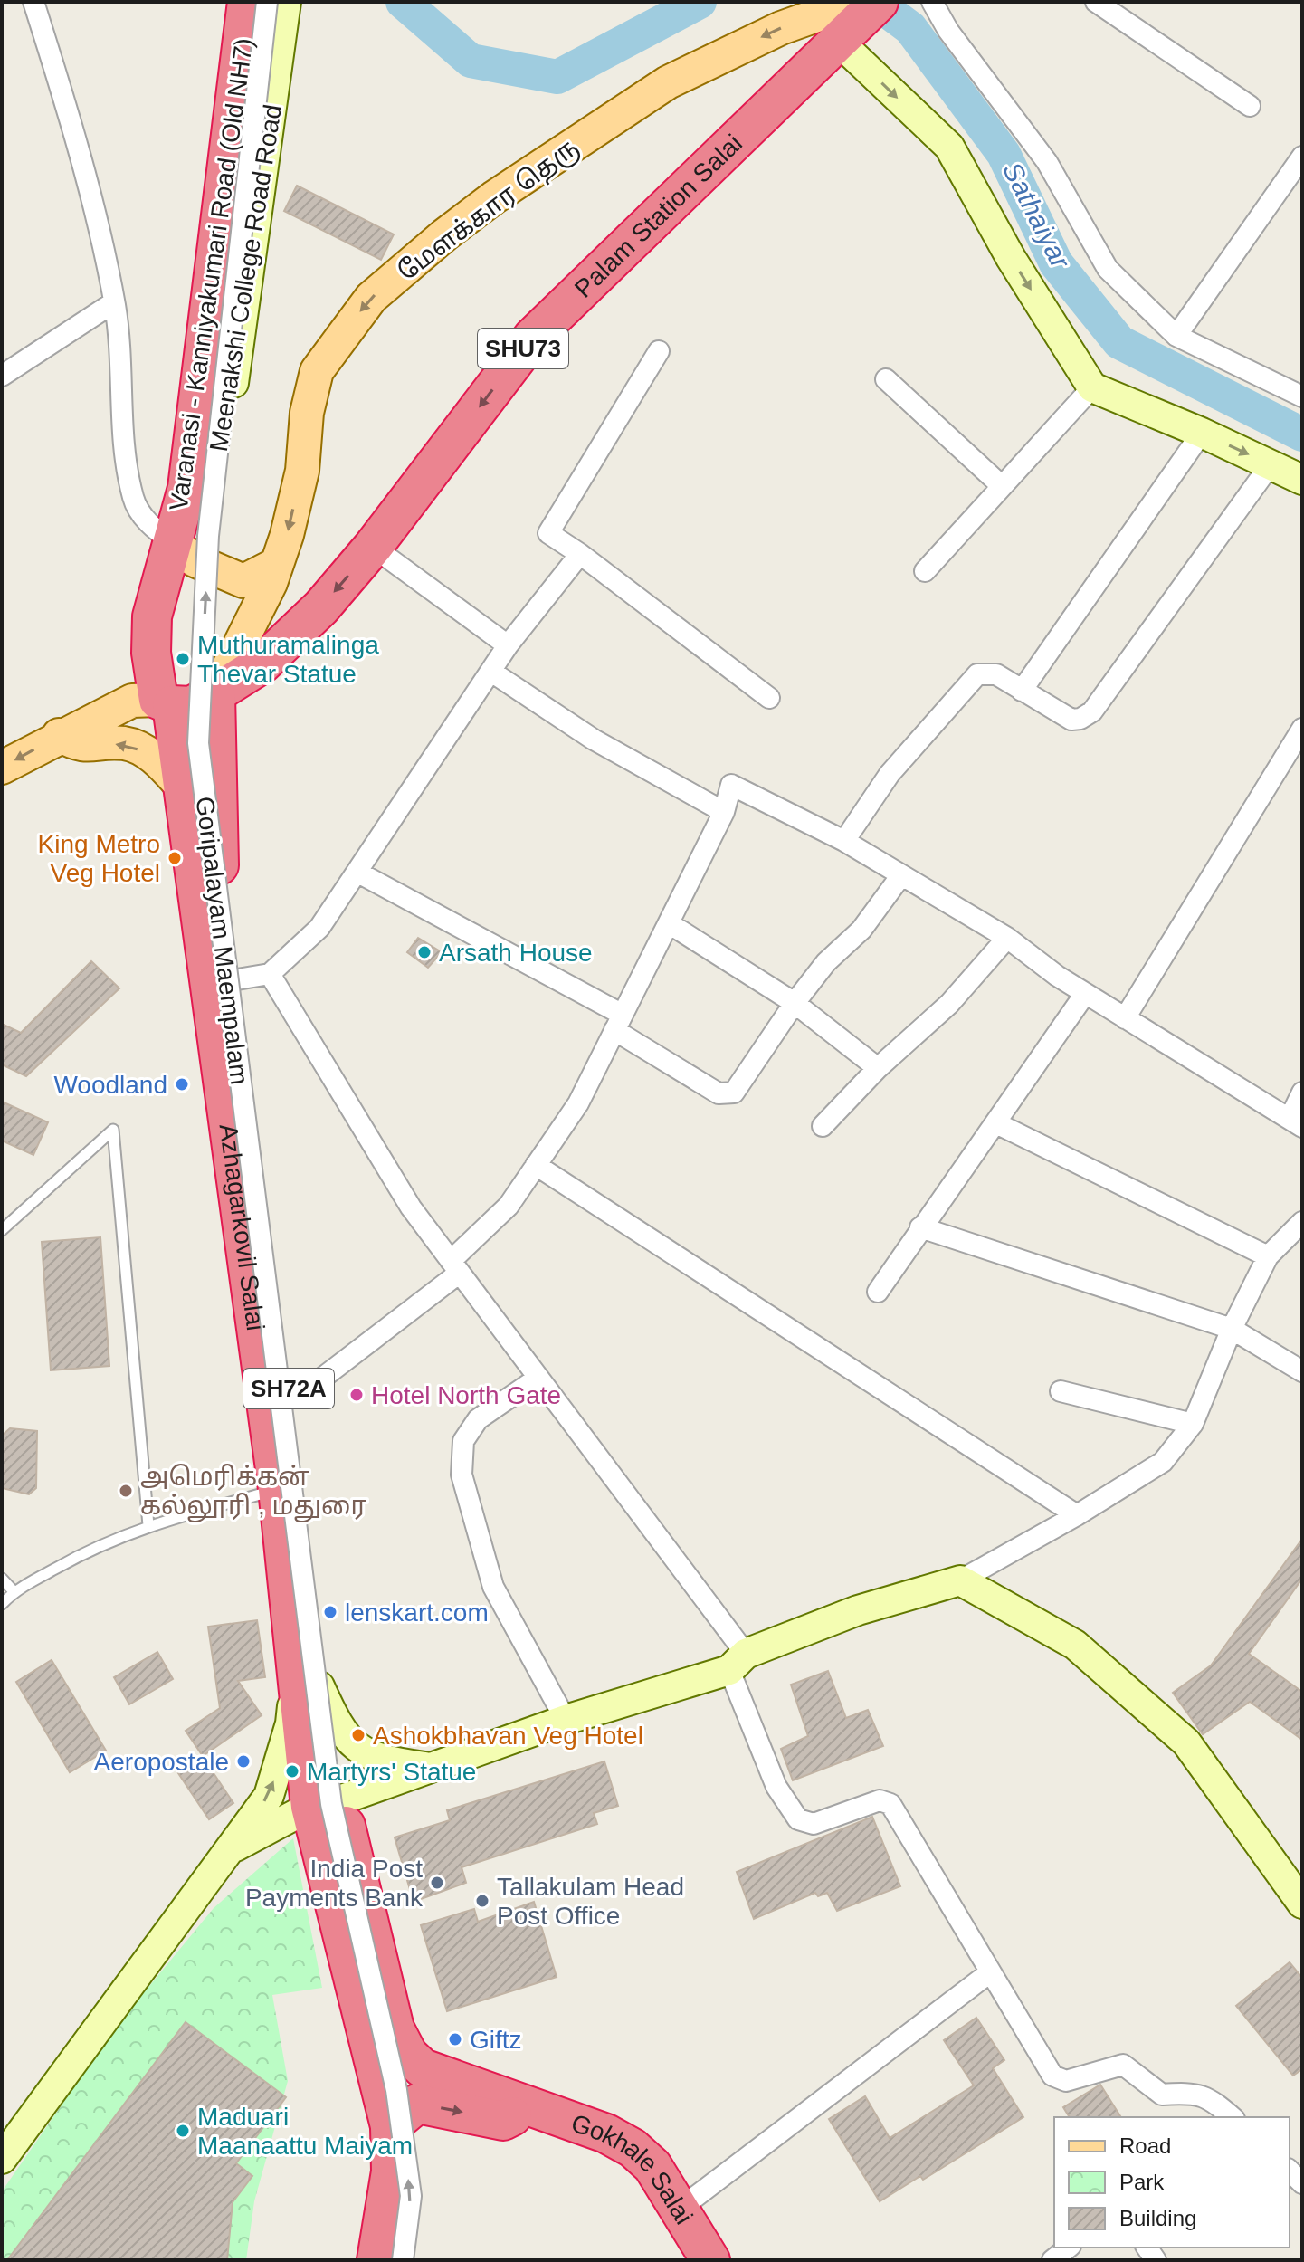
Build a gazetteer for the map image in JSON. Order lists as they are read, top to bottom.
{
  "streets": {
    "highway": [
      "Palam Station Salai",
      "Varanasi - Kanniyakumari Road (Old NH7)",
      "SHU73",
      "Azhagarkovil Salai",
      "SH72A",
      "Gokhale Salai"
    ],
    "main road": ["மேளக்கார தெரு"],
    "street": ["Meenakshi College Road Road", "Goripalayam Maempalam"]
  },
  "crossings": [
    ["மேளக்கார தெரு", "Palam Station Salai"],
    ["மேளக்கார தெரு", "SHU73"],
    ["மேளக்கார தெரு", "Azhagarkovil Salai"],
    ["Palam Station Salai", "SHU73"],
    ["Palam Station Salai", "Azhagarkovil Salai"],
    ["Varanasi - Kanniyakumari Road (Old NH7)", "Meenakshi College Road Road"],
    ["Varanasi - Kanniyakumari Road (Old NH7)", "SHU73"],
    ["Varanasi - Kanniyakumari Road (Old NH7)", "Azhagarkovil Salai"],
    ["SHU73", "Azhagarkovil Salai"],
    ["Azhagarkovil Salai", "Gokhale Salai"]
  ],
  "one_way": ["மேளக்கார தெரு", "Palam Station Salai", "Goripalayam Maempalam"],
  "water": ["Sathaiyar"],
  "places": [
    "Muthuramalinga Thevar Statue",
    "King Metro Veg Hotel",
    "Arsath House",
    "Woodland",
    "Hotel North Gate",
    "அமெரிக்கன் கல்லூரி , மதுரை",
    "lenskart.com",
    "Ashokbhavan Veg Hotel",
    "Aeropostale",
    "Martyrs' Statue",
    "India Post Payments Bank",
    "Tallakulam Head Post Office",
    "Giftz",
    "Maduari Maanaattu Maiyam"
  ],
  "legend": ["Road", "Park", "Building"]
}
